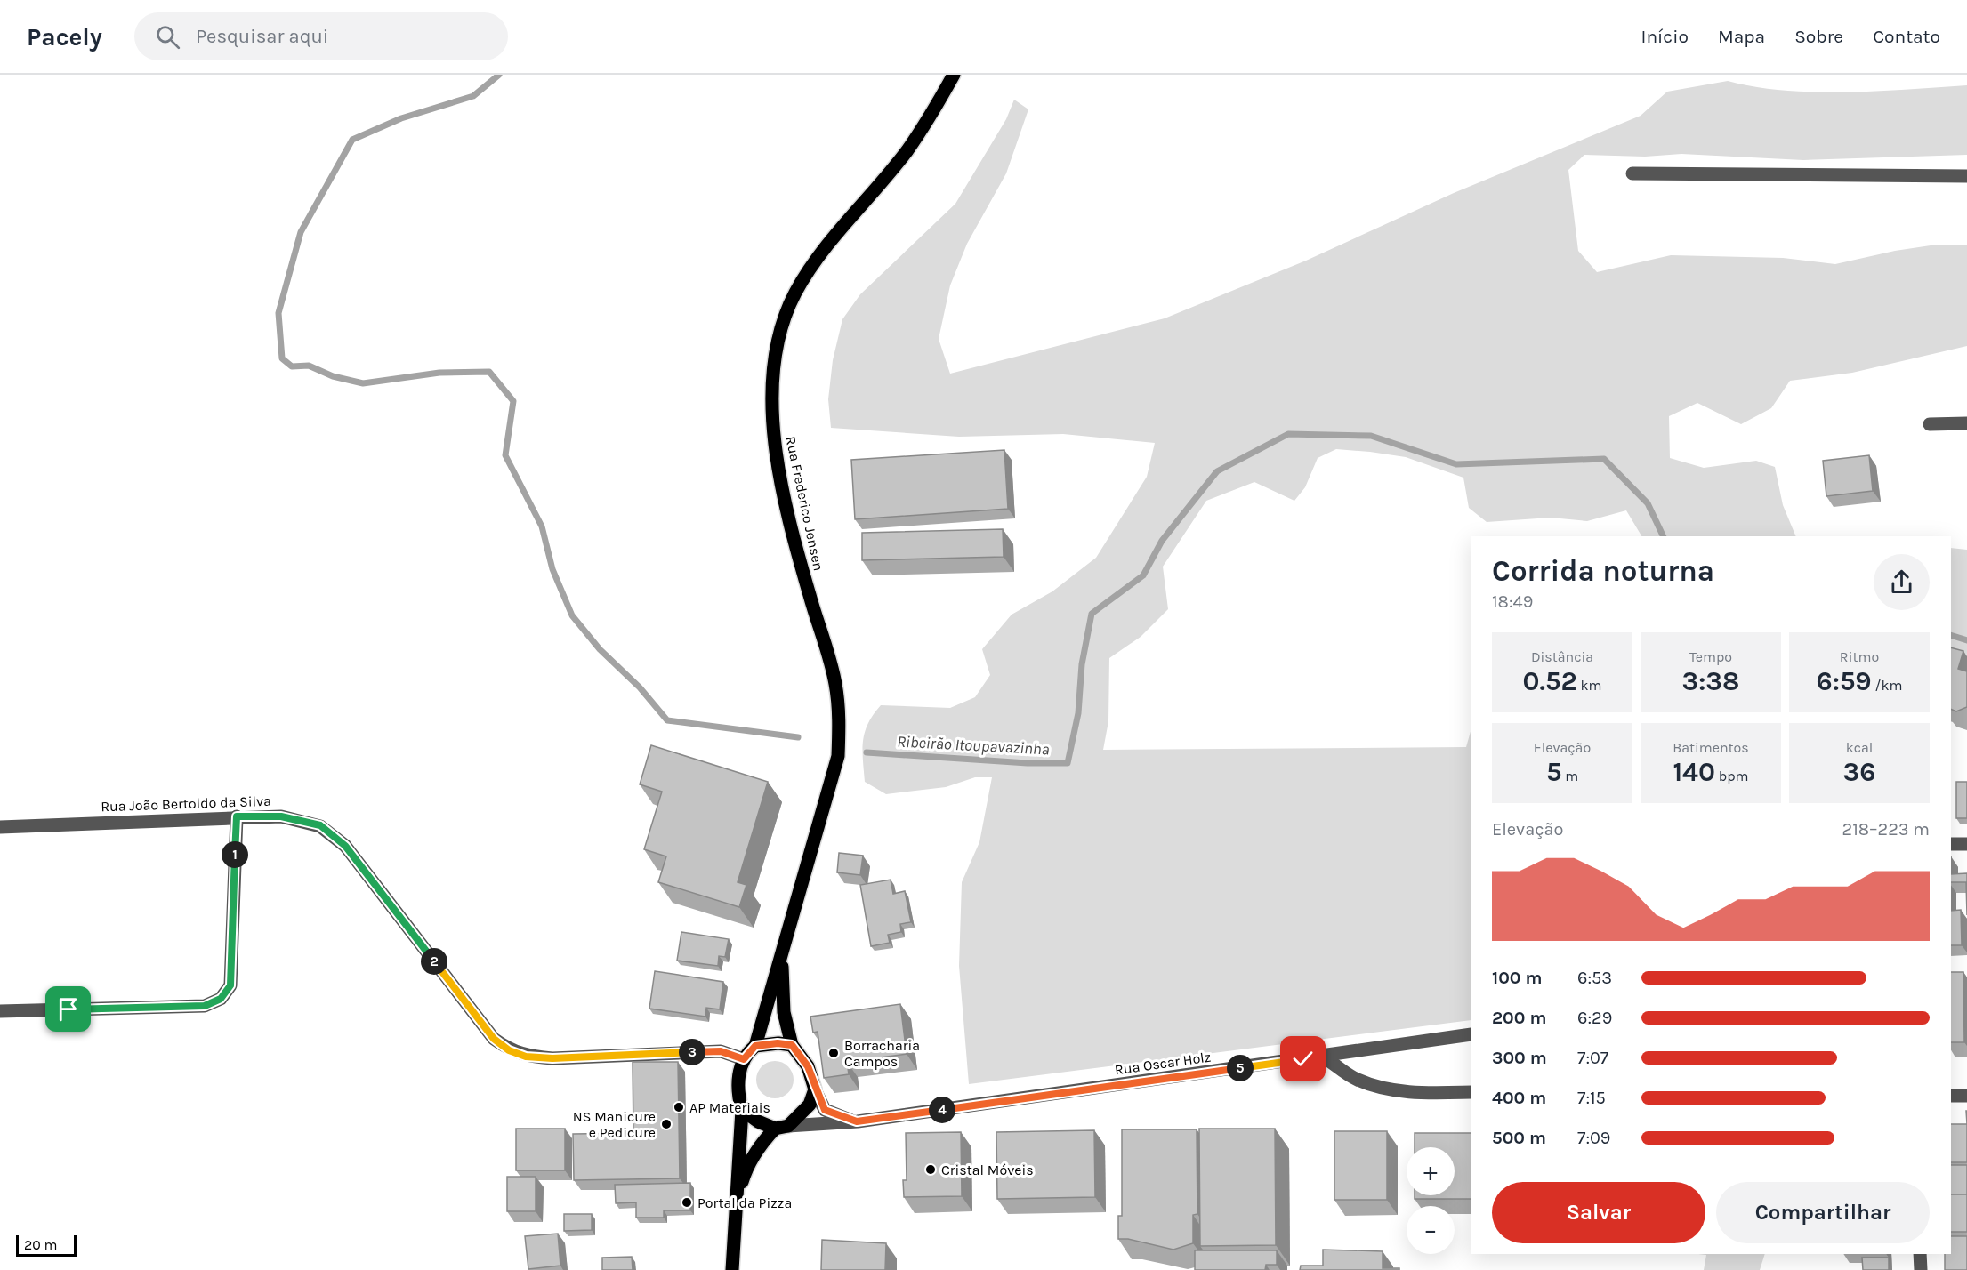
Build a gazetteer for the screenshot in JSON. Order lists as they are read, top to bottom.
{
  "streets": {
    "main road": ["Rua Frederico Jensen"],
    "street": ["Rua João Bertoldo da Silva", "Rua Oscar Holz"]
  },
  "crossings": [
    ["Rua Frederico Jensen", "Rua João Bertoldo da Silva"],
    ["Rua Frederico Jensen", "Rua Oscar Holz"],
    ["Rua João Bertoldo da Silva", "Rua Oscar Holz"]
  ],
  "water": ["Ribeirão Itoupavazinha"],
  "places": [
    "Borracharia Campos",
    "AP Materiais",
    "NS Manicure e Pedicure",
    "Cristal Móveis",
    "Portal da Pizza"
  ],
  "scale_bar": "20 m",
  "page": {
    "header": "Pacely",
    "search": "Pesquisar aqui",
    "nav": [
      "Início",
      "Mapa",
      "Sobre",
      "Contato"
    ],
    "heading": ["Corrida noturna", "18:49"],
    "stats": [
      ["Distância", "0.52 km"],
      ["Tempo", "3:38"],
      ["Ritmo", "6:59 /km"],
      ["Elevação", "5 m"],
      ["Batimentos", "140 bpm"],
      ["kcal", "36"]
    ],
    "chart": ["Elevação", "218–223 m"],
    "pins": [
      "1",
      "2",
      "3",
      "5",
      "4"
    ],
    "list": [
      {
        "name": "100 m",
        "note": "6:53"
      },
      {
        "name": "200 m",
        "note": "6:29"
      },
      {
        "name": "300 m",
        "note": "7:07"
      },
      {
        "name": "400 m",
        "note": "7:15"
      },
      {
        "name": "500 m",
        "note": "7:09"
      }
    ],
    "map_buttons": ["+", "−"],
    "buttons": ["Salvar", "Compartilhar"],
    "scale": "20 m"
  }
}
